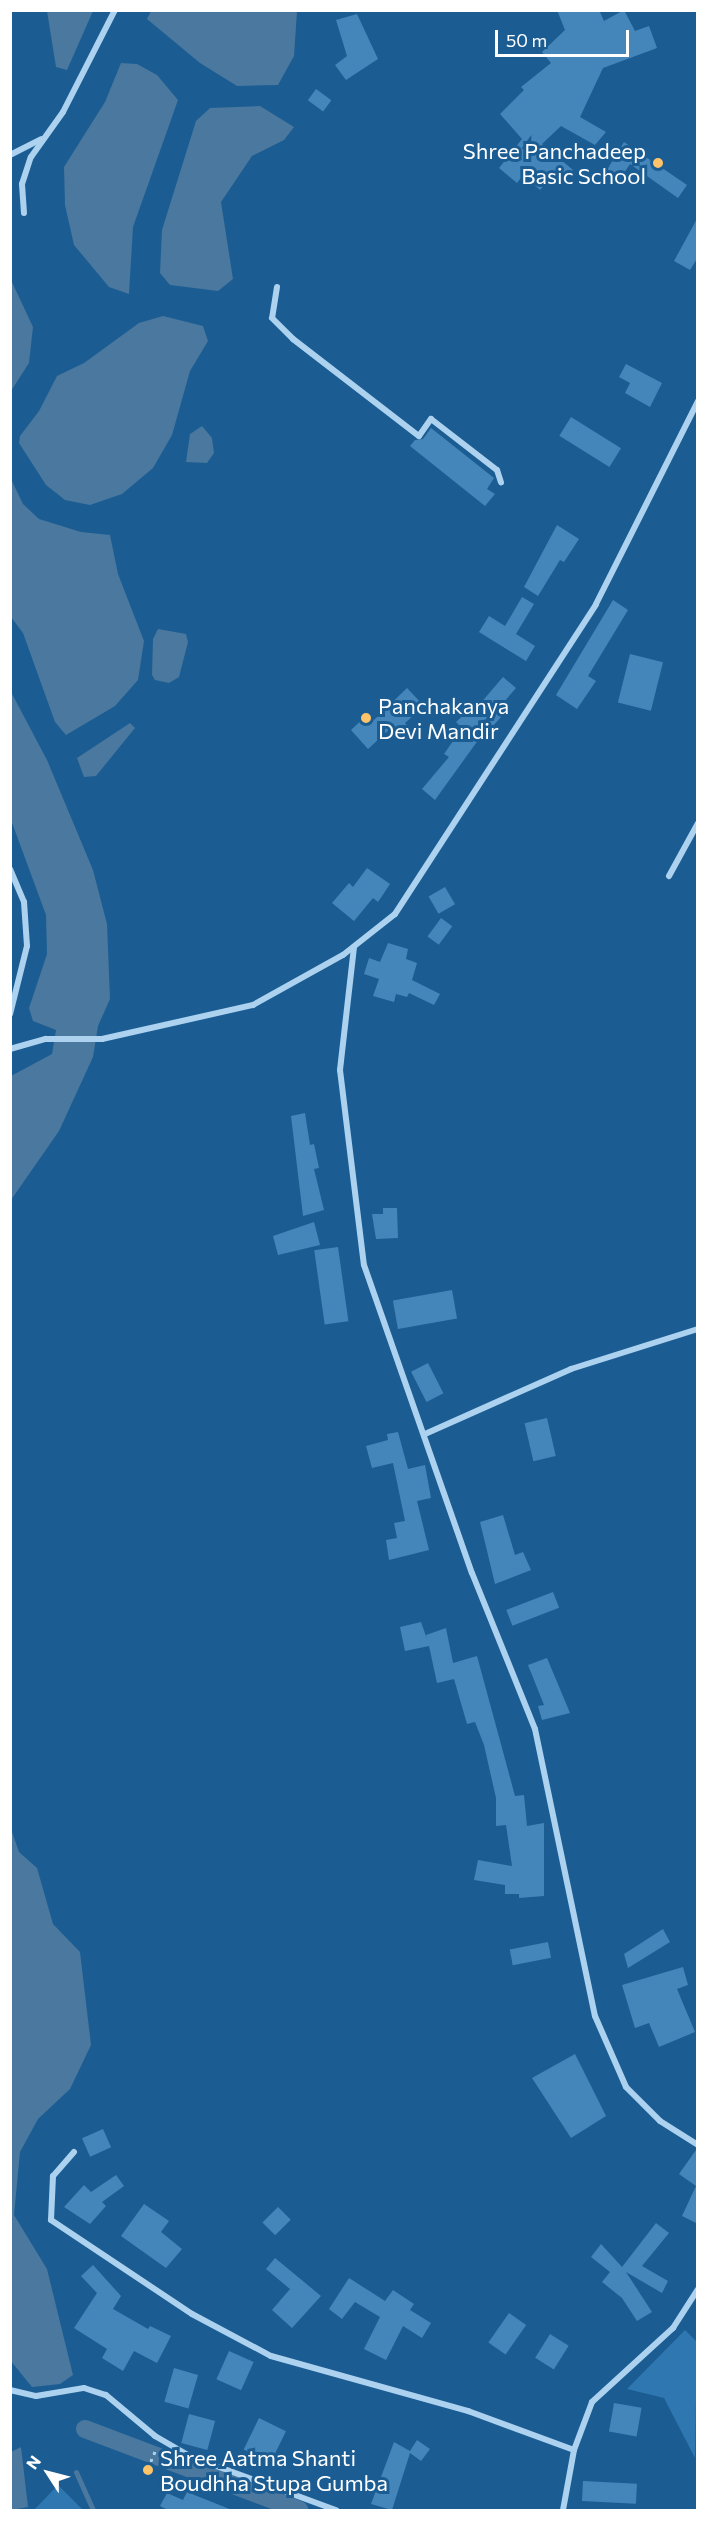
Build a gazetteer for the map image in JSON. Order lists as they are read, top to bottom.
{
  "places": ["Shree Panchadeep Basic School", "Panchakanya Devi Mandir", "Shree Aatma Shanti Boudhha Stupa Gumba"],
  "scale_bar": "50 m",
  "north": "top left"
}
